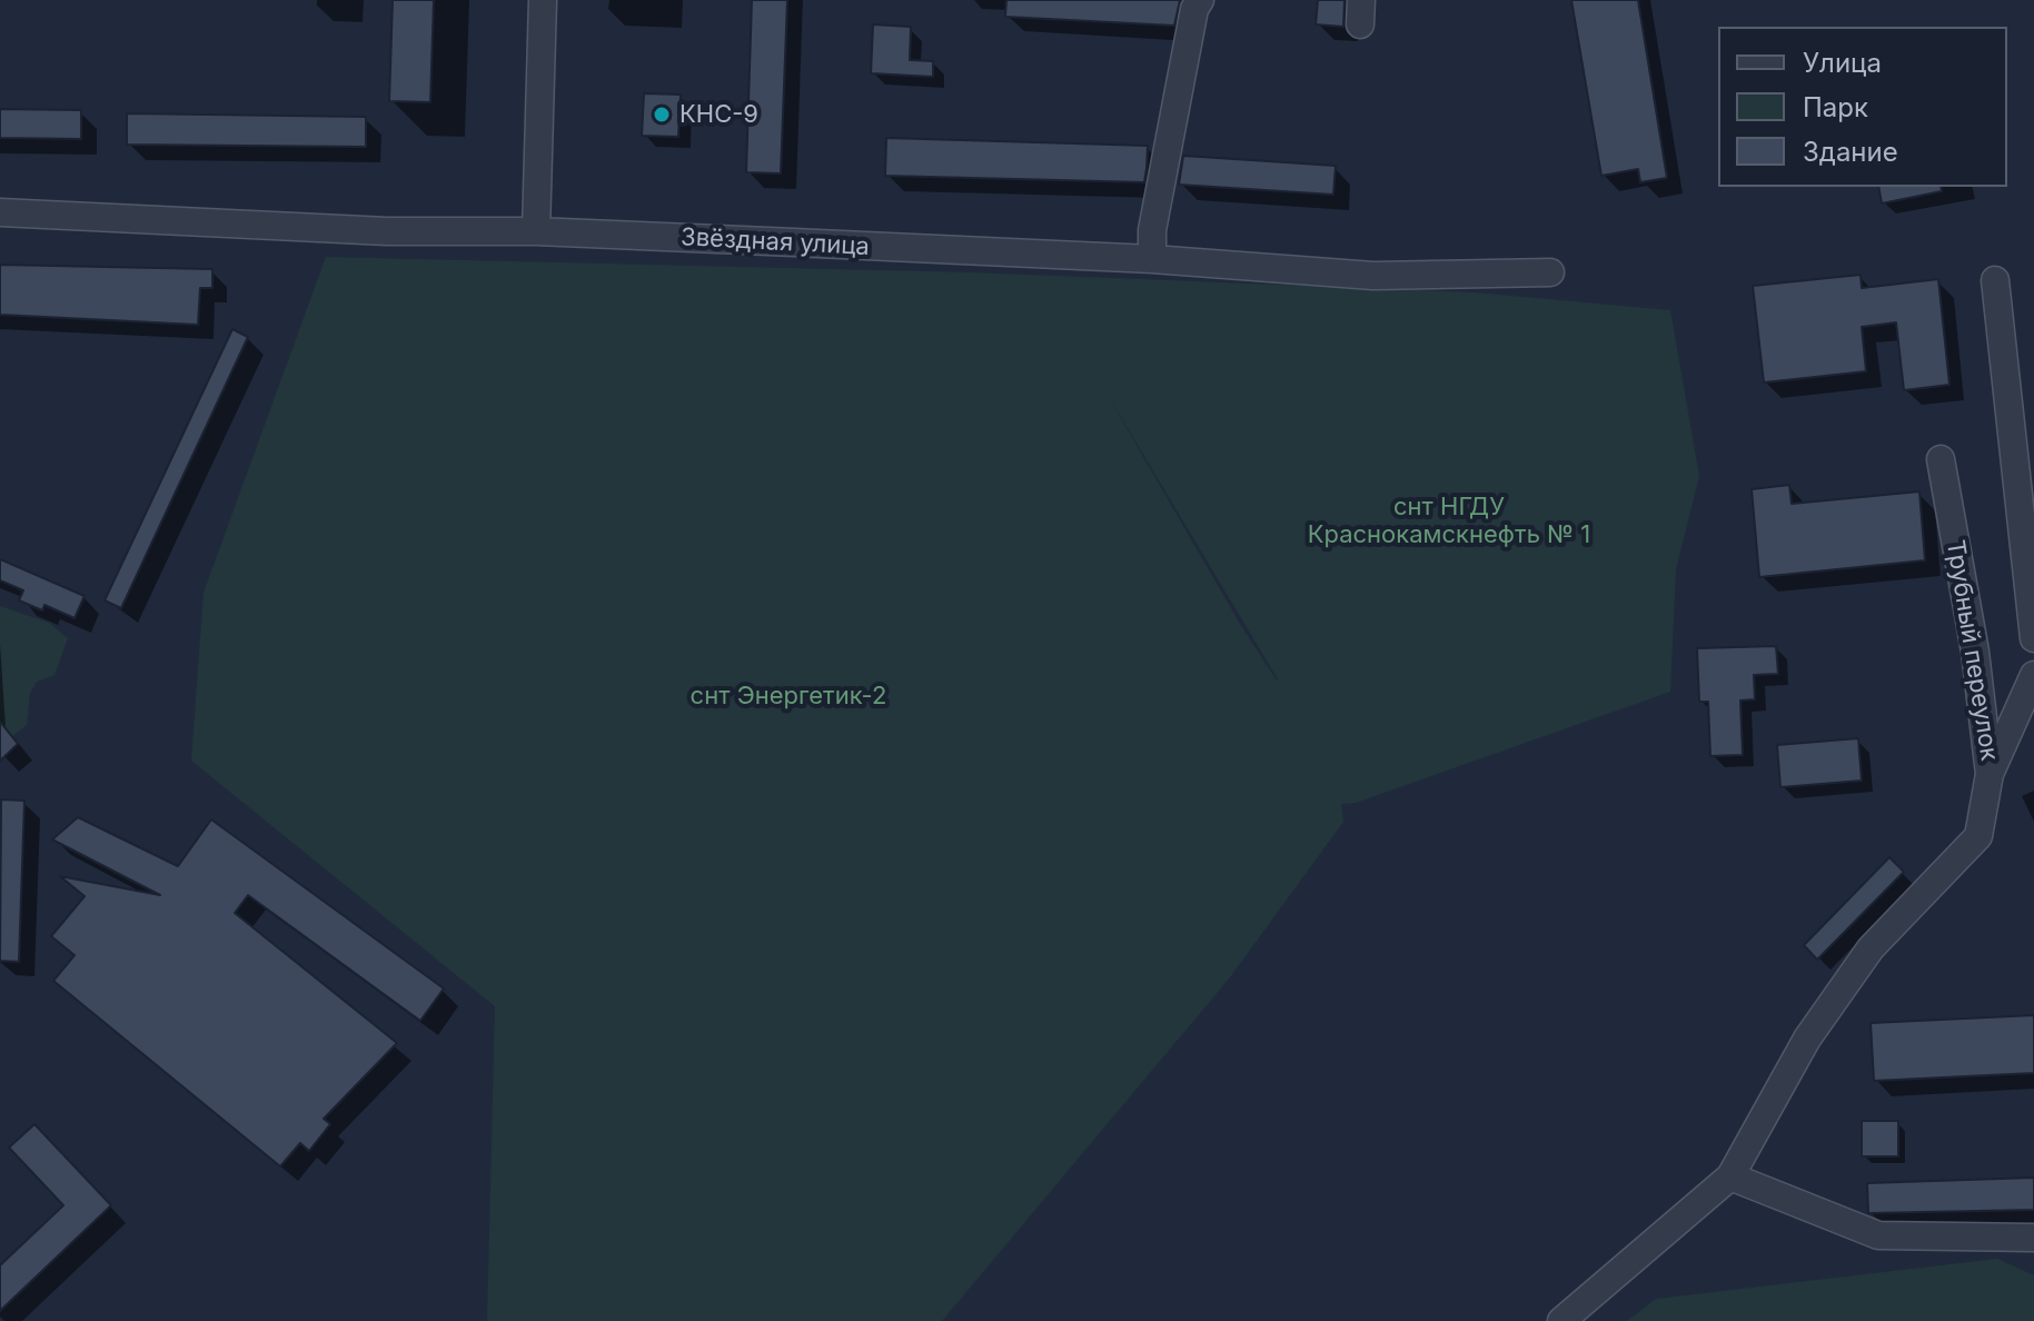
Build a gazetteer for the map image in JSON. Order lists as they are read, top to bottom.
{
  "streets": {
    "street": ["Звёздная улица", "Трубный переулок"]
  },
  "parks": ["снт НГДУ Краснокамскнефть № 1", "снт Энергетик-2"],
  "places": ["КНС-9"],
  "legend": ["Улица", "Парк", "Здание"]
}
